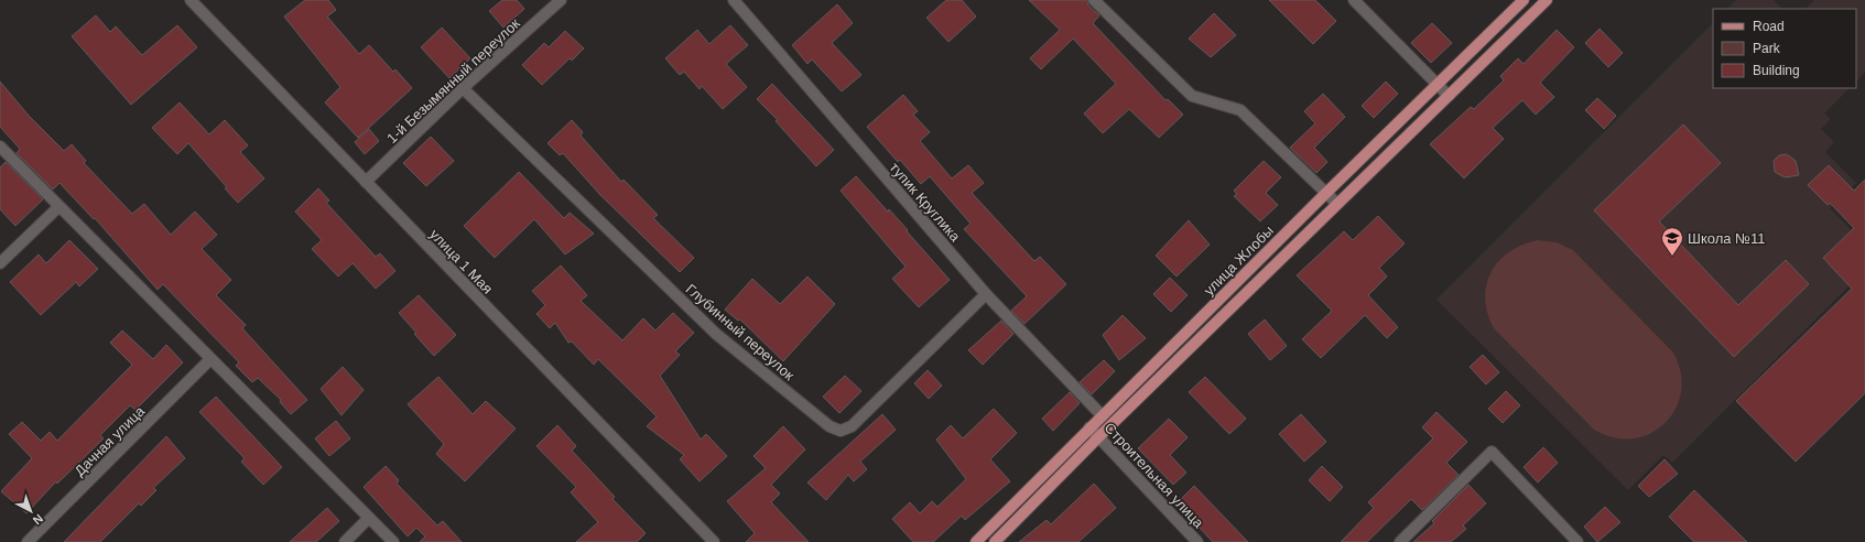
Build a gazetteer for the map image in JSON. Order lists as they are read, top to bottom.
{
  "streets": {
    "main road": ["улица Жлобы"],
    "street": [
      "1-й Безымянный переулок",
      "тупик Круглика",
      "улица 1 Мая",
      "Глубинный переулок",
      "Дачная улица",
      "Строительная улица"
    ]
  },
  "crossings": [
    ["1-й Безымянный переулок", "улица 1 Мая"],
    ["1-й Безымянный переулок", "Глубинный переулок"],
    ["тупик Круглика", "улица Жлобы"],
    ["тупик Круглика", "Глубинный переулок"],
    ["улица Жлобы", "Строительная улица"]
  ],
  "places": {
    "school or university": ["Школа №11"]
  },
  "legend": ["Road", "Park", "Building"],
  "north": "bottom right"
}
